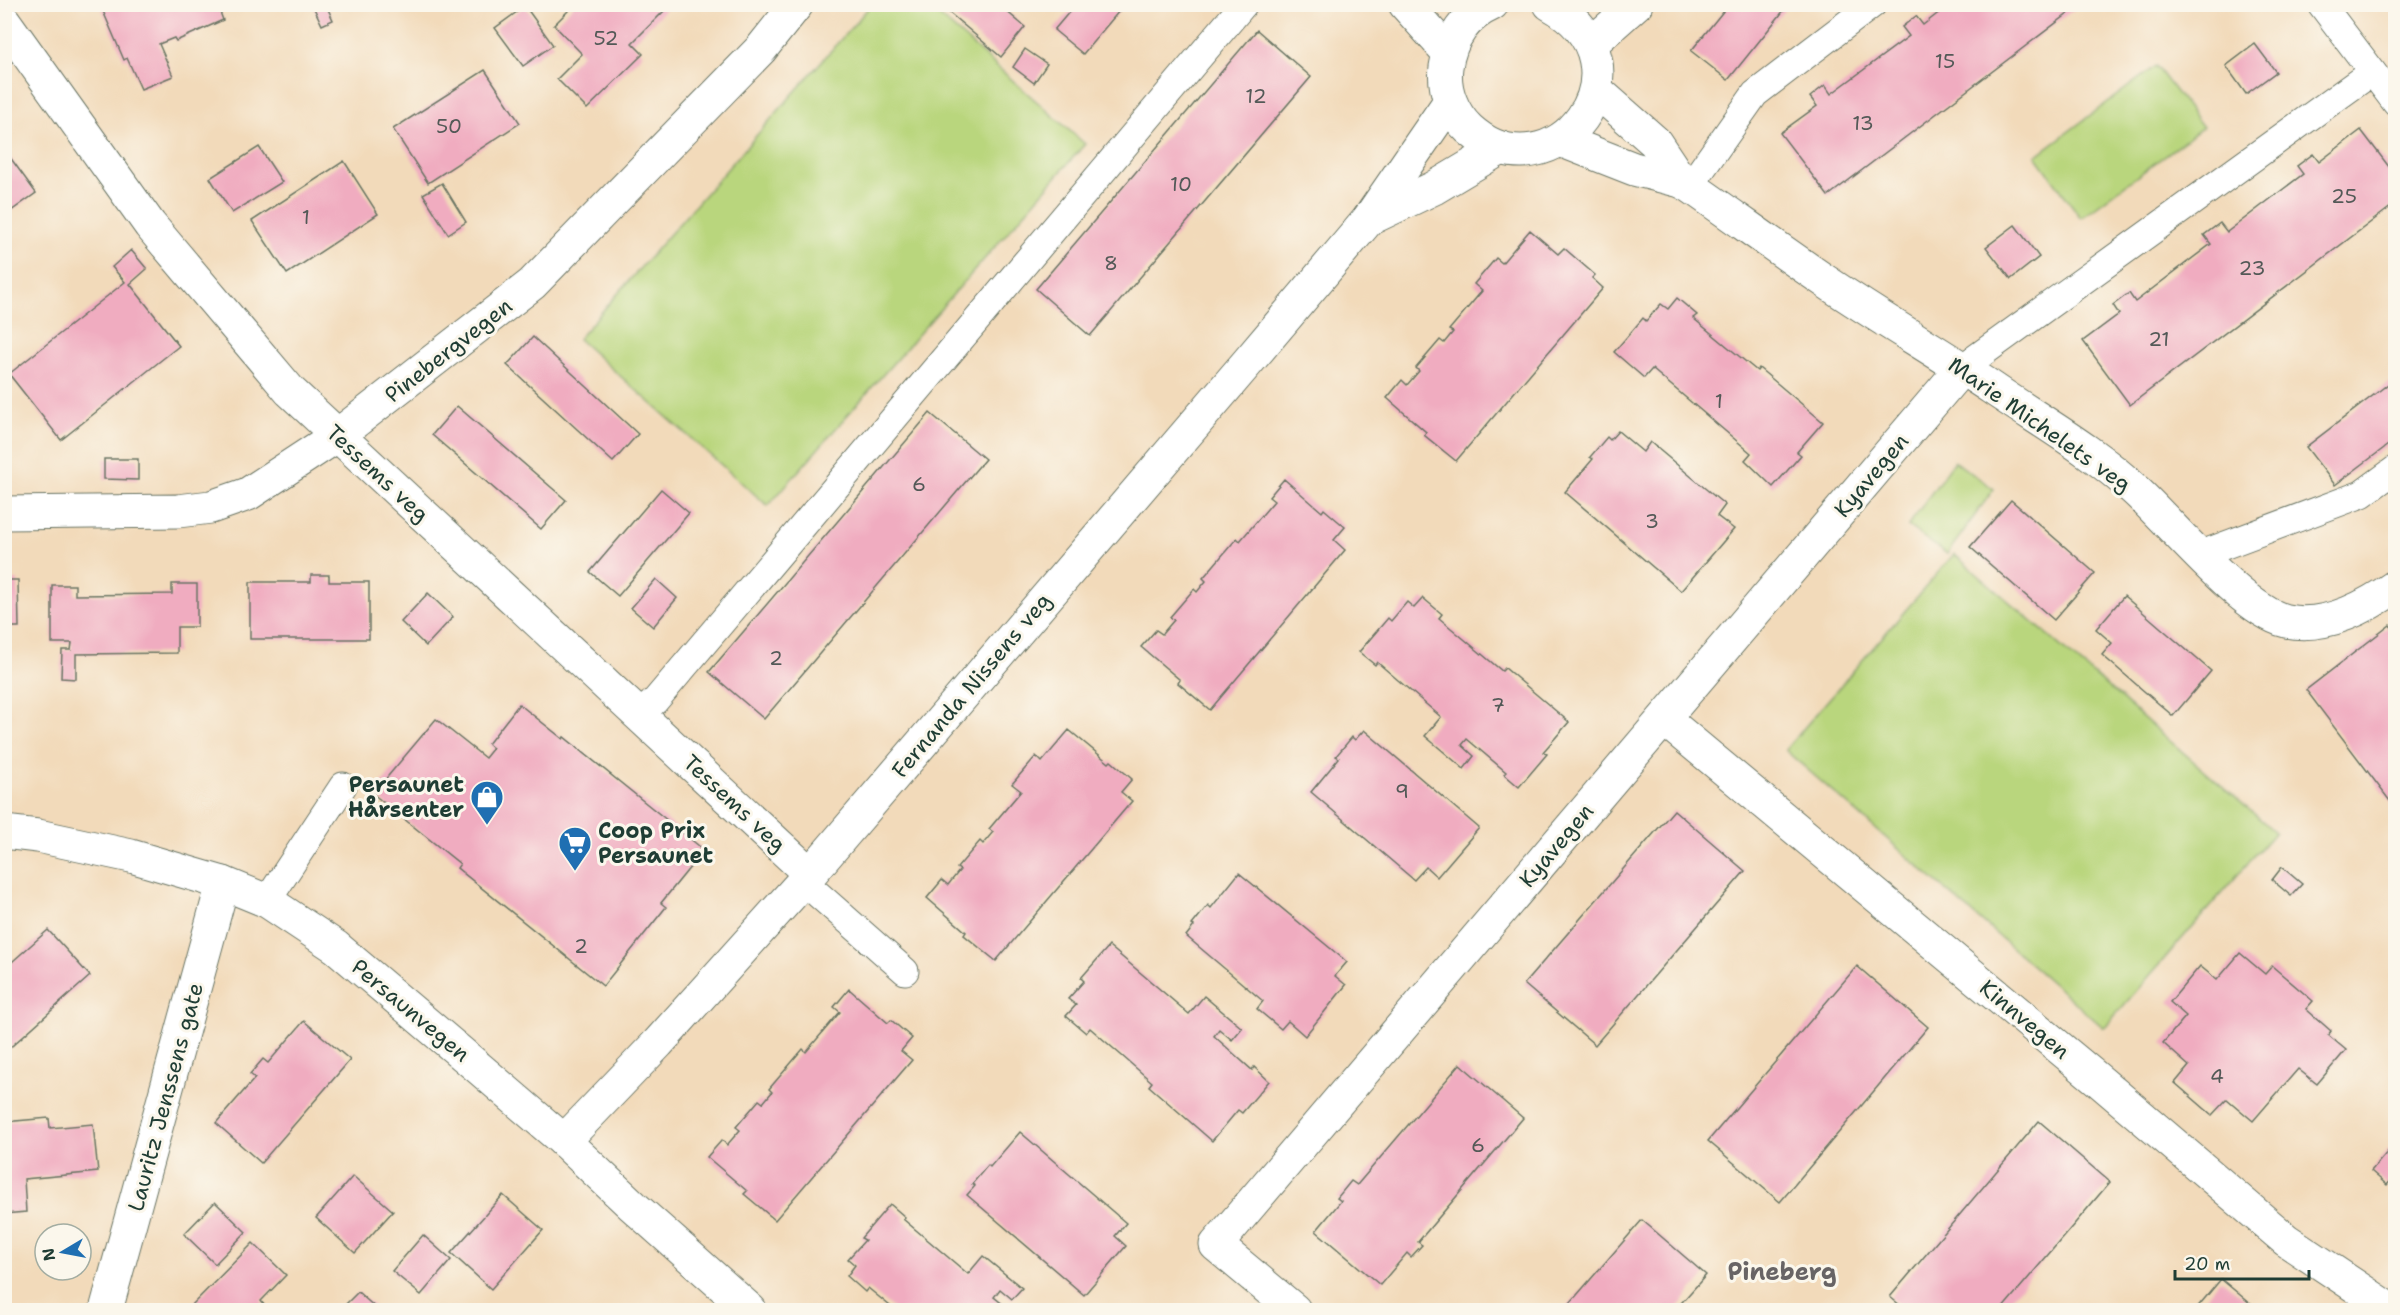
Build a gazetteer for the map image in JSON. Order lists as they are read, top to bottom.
{
  "streets": {
    "street": [
      "Pinebergvegen",
      "Marie Michelets veg",
      "Tessems veg",
      "Kyavegen",
      "Fernanda Nissens veg",
      "Persaunvegen",
      "Kinnvegen",
      "Lauritz Jenssens gate"
    ]
  },
  "crossings": [
    ["Pinebergvegen", "Tessems veg"],
    ["Marie Michelets veg", "Kyavegen"],
    ["Tessems veg", "Fernanda Nissens veg"],
    ["Kyavegen", "Kinnvegen"],
    ["Fernanda Nissens veg", "Persaunvegen"],
    ["Persaunvegen", "Lauritz Jenssens gate"]
  ],
  "districts": ["Pineberg"],
  "places": {
    "shop": ["Persaunet Hårsenter"],
    "supermarket": ["Coop Prix Persaunet"]
  },
  "house_numbers": [
    "52",
    "15",
    "12",
    "13",
    "50",
    "10",
    "25",
    "1",
    "8",
    "23",
    "21",
    "1",
    "6",
    "3",
    "2",
    "7",
    "9",
    "2",
    "4",
    "6"
  ],
  "scale_bar": "20 m",
  "north": "left"
}
